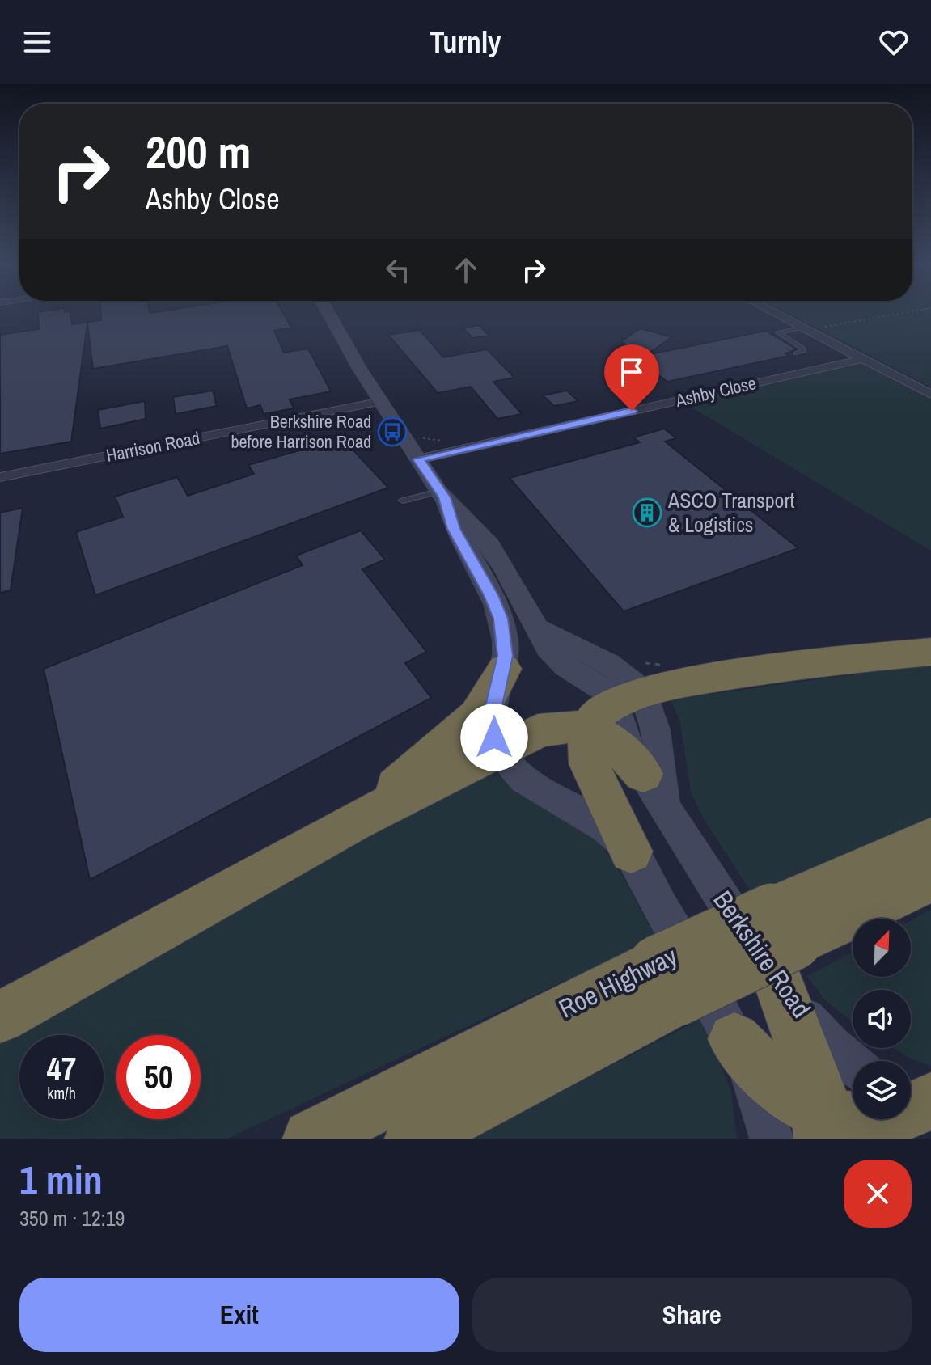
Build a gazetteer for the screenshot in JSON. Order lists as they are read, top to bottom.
{
  "streets": {
    "highway": ["Roe Highway"],
    "main road": ["Berkshire Road"],
    "street": ["Ashby Close", "Harrison Road"]
  },
  "crossings": [
    ["Berkshire Road", "Roe Highway"]
  ],
  "places": {
    "bus stop": ["Berkshire Road before Harrison Road"],
    "building": ["ASCO Transport & Logistics"]
  },
  "north": "top right",
  "page": {
    "header": "Turnly",
    "turn": ["200 m", "Ashby Close"],
    "speed": "47 km/h",
    "limit": "50",
    "heading": ["1 min", "350 m · 12:19"],
    "buttons": ["Exit", "Share"]
  }
}
